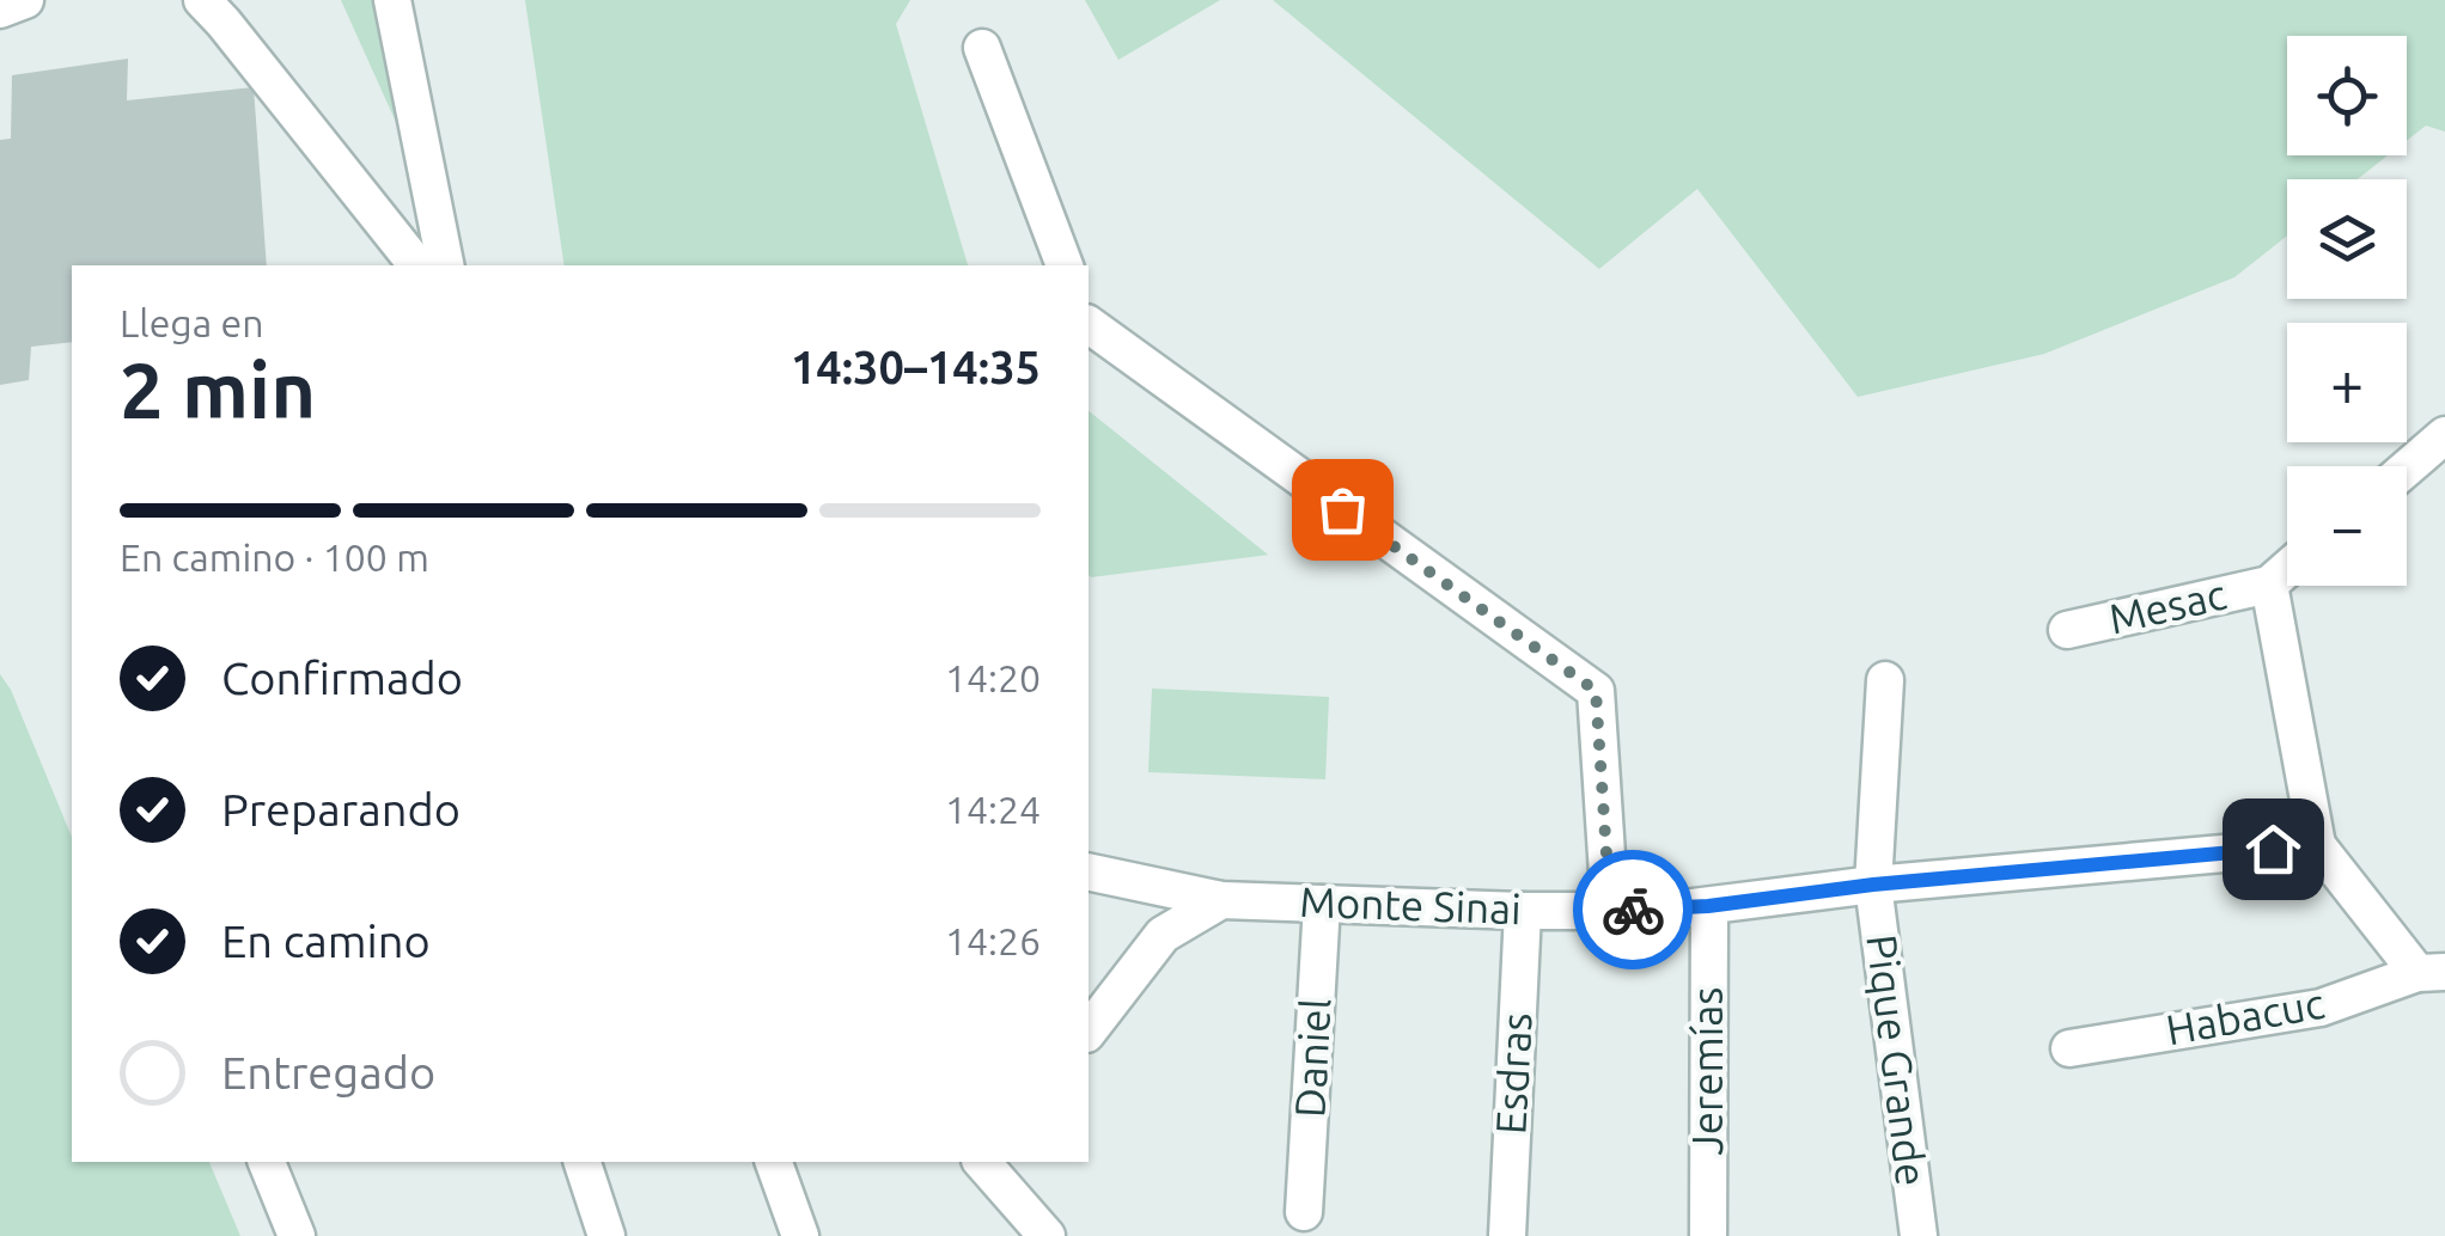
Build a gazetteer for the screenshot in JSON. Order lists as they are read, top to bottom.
{
  "streets": {
    "street": [
      "Mesac",
      "Monte Sinai",
      "Habacuc",
      "Daniel",
      "Pique Grande",
      "Jeremías",
      "Esdras"
    ]
  },
  "crossings": [
    ["Monte Sinai", "Daniel"],
    ["Monte Sinai", "Pique Grande"],
    ["Monte Sinai", "Jeremías"],
    ["Monte Sinai", "Esdras"]
  ],
  "page": {
    "map_buttons": ["+", "−"],
    "heading": ["2 min", "Llega en", "14:30–14:35"],
    "bar": "En camino · 100 m",
    "list": [
      ["Confirmado", "14:20"],
      ["Preparando", "14:24"],
      ["En camino", "14:26"],
      "Entregado"
    ]
  }
}
